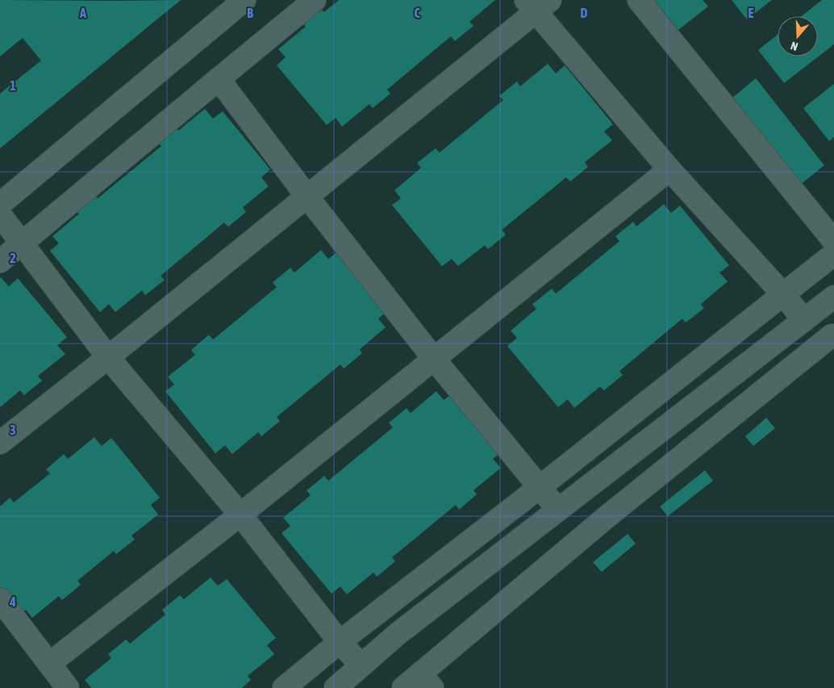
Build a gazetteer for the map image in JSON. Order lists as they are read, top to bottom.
{
  "north": "bottom",
  "grid": {
    "columns": [
      "A",
      "B",
      "C",
      "D",
      "E"
    ],
    "rows": [
      "1",
      "2",
      "3",
      "4"
    ]
  }
}
